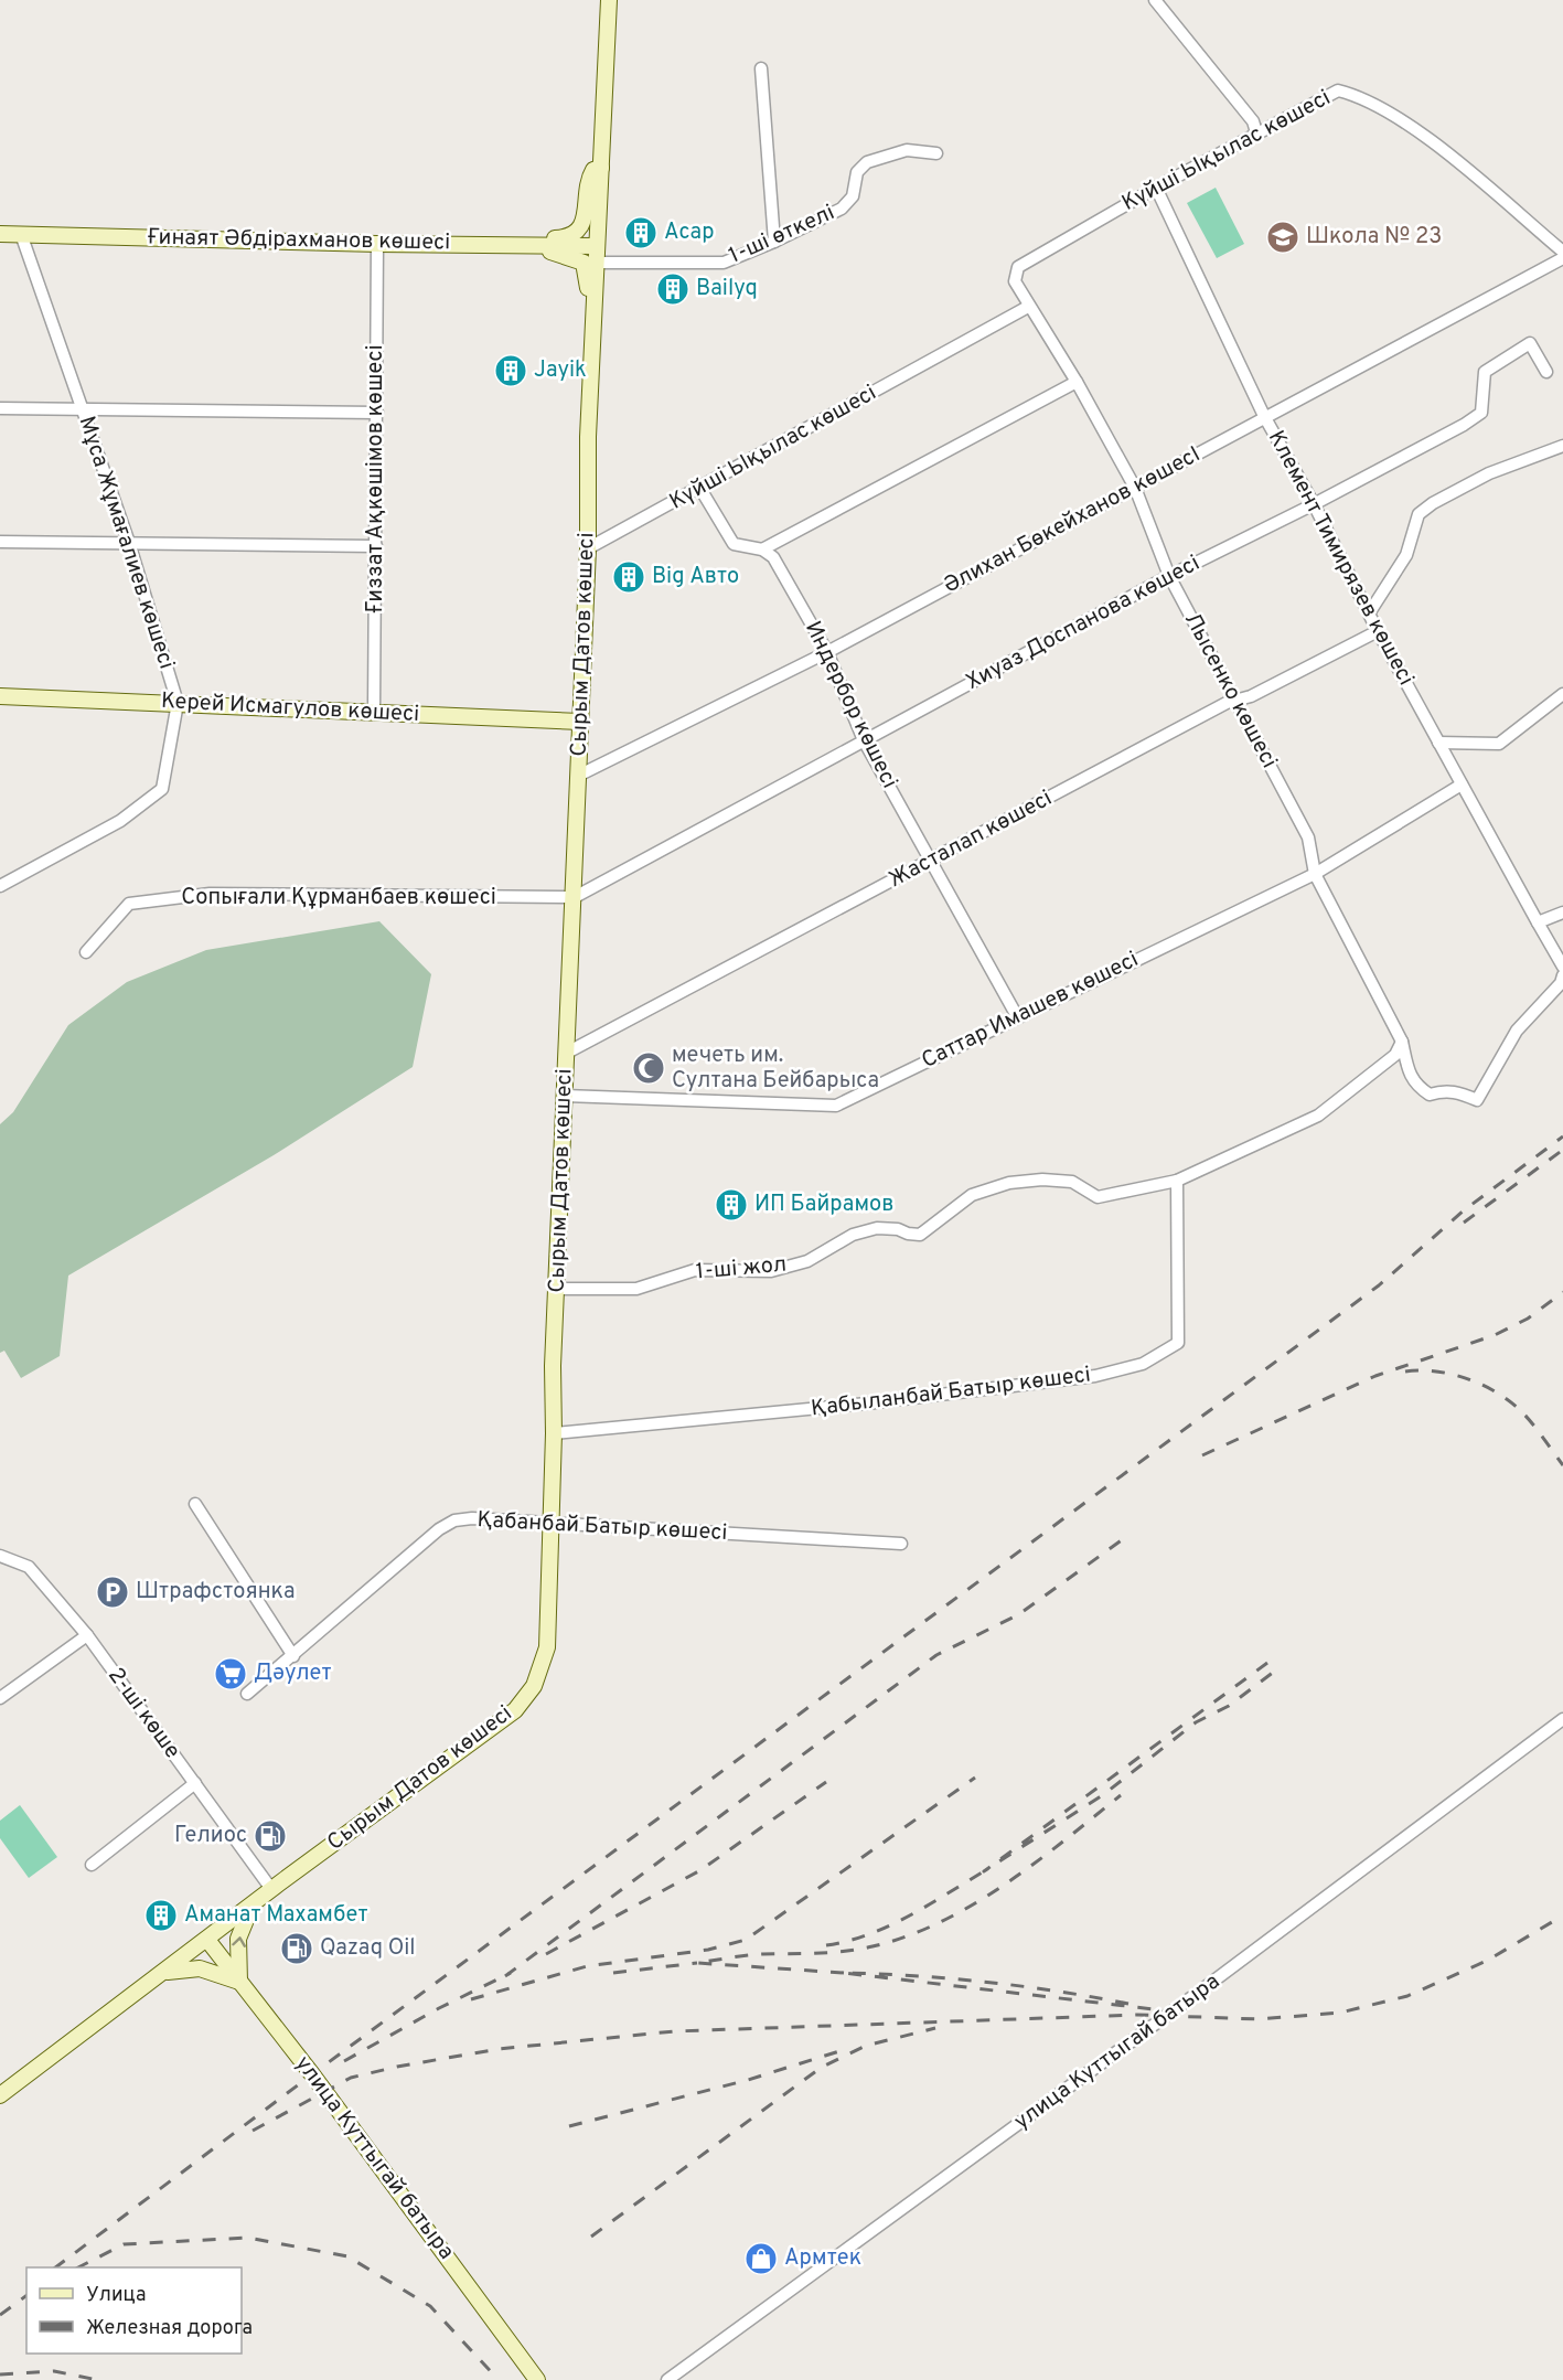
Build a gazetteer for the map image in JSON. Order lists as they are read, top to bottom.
{
  "streets": {
    "main road": [
      "Ғинаят Әбдірахманов көшесі",
      "Сырым Датов көшесі",
      "Керей Исмагулов көшесі",
      "улица Куттыгай батыра"
    ],
    "street": [
      "Күйші Ықылас көшесі",
      "1-ші өткелі",
      "Ғиззат Ақкөшімов көшесi",
      "Әлихан Бөкейханов көшесI",
      "Мұса Жұмағалиев көшесі",
      "Клемент Тимирязев көшесі",
      "Хиуаз Доспанова көшесі",
      "Лысенко көшесі",
      "Индербор көшесі",
      "Жасталап көшесі",
      "Сопығали Құрманбаев көшесі",
      "Саттар Имашев көшесі",
      "1-ші жол",
      "Қабыланбай Батыр көшесі",
      "Қабанбай Батыр көшесі",
      "2-ші көше"
    ]
  },
  "crossings": [
    ["Күйші Ықылас көшесі", "Клемент Тимирязев көшесі"],
    ["Күйші Ықылас көшесі", "Сырым Датов көшесі"],
    ["Күйші Ықылас көшесі", "Лысенко көшесі"],
    ["1-ші өткелі", "Ғинаят Әбдірахманов көшесі"],
    ["1-ші өткелі", "Сырым Датов көшесі"],
    ["Ғинаят Әбдірахманов көшесі", "Ғиззат Ақкөшімов көшесi"],
    ["Ғинаят Әбдірахманов көшесі", "Мұса Жұмағалиев көшесі"],
    ["Ғинаят Әбдірахманов көшесі", "Сырым Датов көшесі"],
    ["Ғиззат Ақкөшімов көшесi", "Керей Исмагулов көшесі"],
    ["Әлихан Бөкейханов көшесI", "Клемент Тимирязев көшесі"],
    ["Әлихан Бөкейханов көшесI", "Сырым Датов көшесі"],
    ["Әлихан Бөкейханов көшесI", "Лысенко көшесі"],
    ["Әлихан Бөкейханов көшесI", "Индербор көшесі"],
    ["Мұса Жұмағалиев көшесі", "Керей Исмагулов көшесі"],
    ["Клемент Тимирязев көшесі", "Хиуаз Доспанова көшесі"],
    ["Клемент Тимирязев көшесі", "Жасталап көшесі"],
    ["Клемент Тимирязев көшесі", "Саттар Имашев көшесі"],
    ["Хиуаз Доспанова көшесі", "Сырым Датов көшесі"],
    ["Хиуаз Доспанова көшесі", "Лысенко көшесі"],
    ["Хиуаз Доспанова көшесі", "Индербор көшесі"],
    ["Хиуаз Доспанова көшесі", "Сопығали Құрманбаев көшесі"],
    ["Сырым Датов көшесі", "Керей Исмагулов көшесі"],
    ["Сырым Датов көшесі", "Жасталап көшесі"],
    ["Сырым Датов көшесі", "Сопығали Құрманбаев көшесі"],
    ["Сырым Датов көшесі", "Саттар Имашев көшесі"],
    ["Сырым Датов көшесі", "1-ші жол"],
    ["Сырым Датов көшесі", "Қабыланбай Батыр көшесі"],
    ["Сырым Датов көшесі", "Қабанбай Батыр көшесі"],
    ["Сырым Датов көшесі", "2-ші көше"],
    ["Сырым Датов көшесі", "улица Куттыгай батыра"],
    ["Лысенко көшесі", "Жасталап көшесі"],
    ["Лысенко көшесі", "Саттар Имашев көшесі"],
    ["Индербор көшесі", "Жасталап көшесі"],
    ["Индербор көшесі", "Саттар Имашев көшесі"],
    ["1-ші жол", "Қабыланбай Батыр көшесі"]
  ],
  "places": {
    "building": [
      "Асар",
      "Bailyq",
      "Jayik",
      "Big Авто",
      "ИП Байрамов",
      "Аманат Махамбет"
    ],
    "school or university": ["Школа № 23"],
    "mosque": ["мечеть им. Султана Бейбарыса"],
    "parking": ["Штрафстоянка"],
    "supermarket": ["Дәулет"],
    "fuel station": ["Гелиос", "Qazaq Oil"],
    "shop": ["Армтек"]
  },
  "legend": ["Улица", "Железная дорога"]
}
